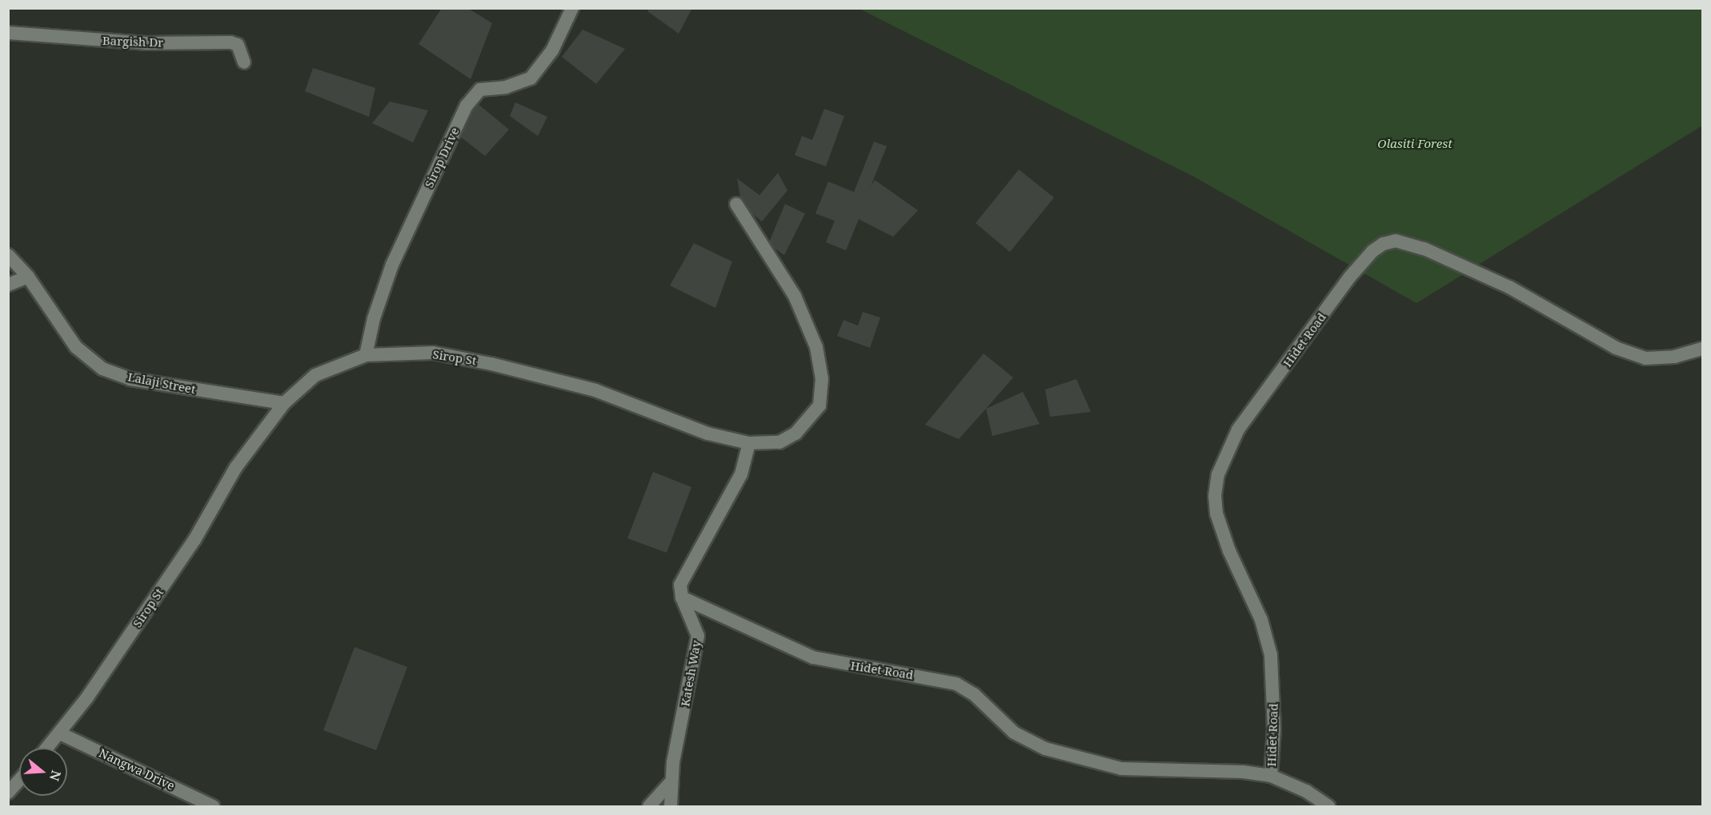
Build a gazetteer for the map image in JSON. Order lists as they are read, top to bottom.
{
  "streets": {
    "street": [
      "Bargish Dr",
      "Sirop Drive",
      "Hidet Road",
      "Sirop St",
      "Lalaji Street",
      "Katesh Way",
      "Nangwa Drive"
    ]
  },
  "crossings": [
    ["Sirop Drive", "Sirop St"],
    ["Hidet Road", "Katesh Way"],
    ["Sirop St", "Lalaji Street"],
    ["Sirop St", "Katesh Way"],
    ["Sirop St", "Nangwa Drive"]
  ],
  "parks": ["Olasiti Forest"],
  "north": "right"
}
